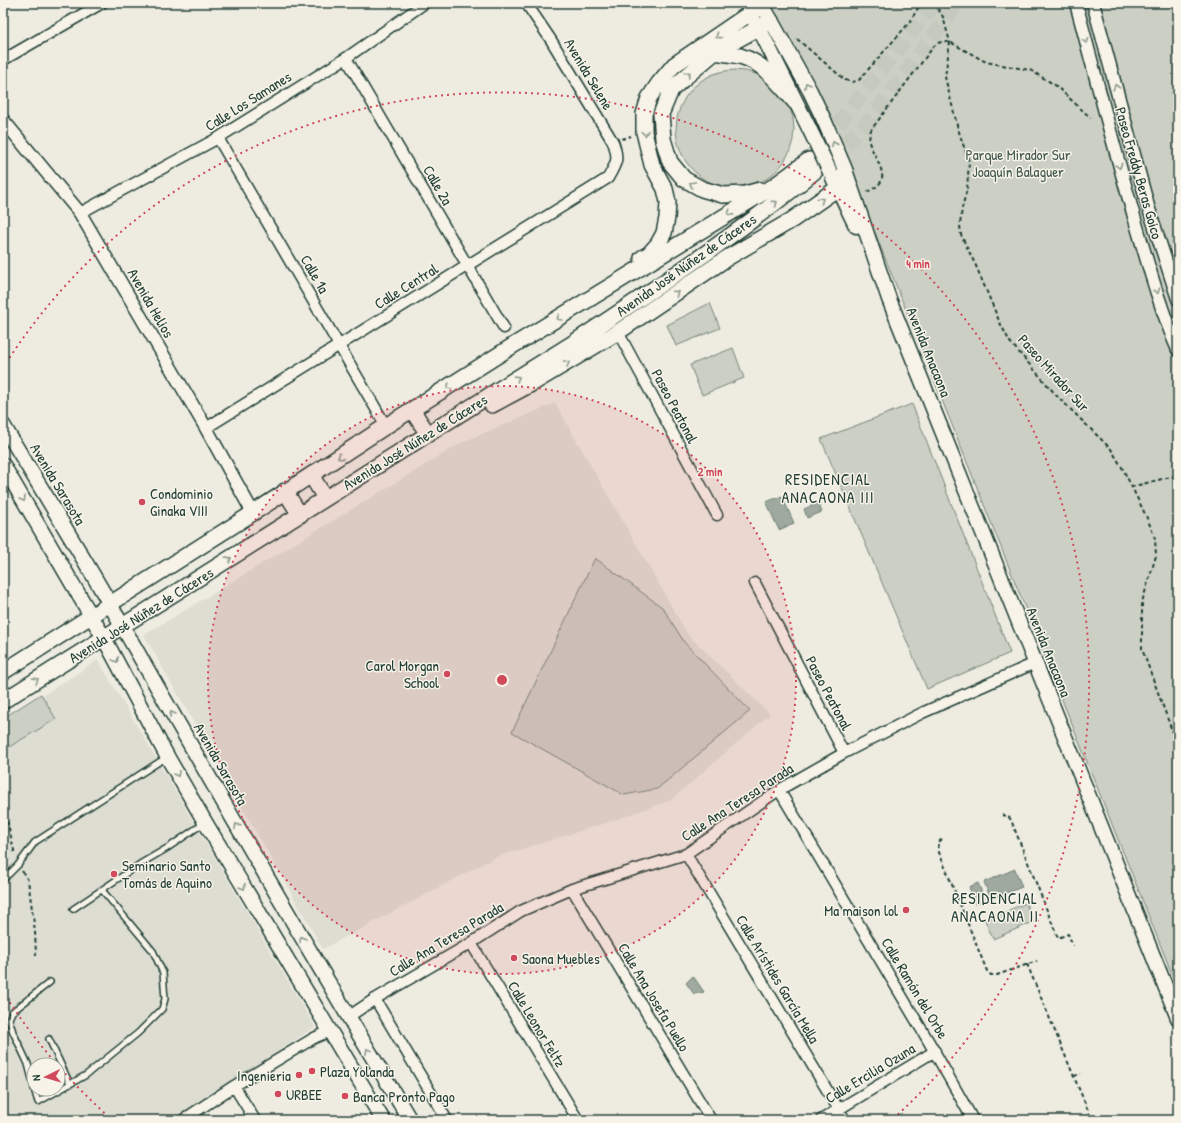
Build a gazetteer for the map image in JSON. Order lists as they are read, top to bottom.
{
  "streets": {
    "main road": ["Avenida José Núñez de Cáceres", "Avenida Anacaona", "Avenida Sarasota"],
    "street": [
      "Avenida Selene",
      "Calle Los Samanes",
      "Paseo Freddy Beras Goico",
      "Calle 2a",
      "Calle 1a",
      "Calle Central",
      "Avenida Helios",
      "Paseo Peatonal",
      "Calle Ana Teresa Parada",
      "Calle Arístides García Mella",
      "Calle Ramón del Orbe",
      "Calle Ana Josefa Puello",
      "Calle Leonor Feltz",
      "Calle Ercilia Ozuna"
    ],
    "path": ["Paseo Mirador Sur"]
  },
  "crossings": [
    ["Avenida Selene", "Calle Central"],
    ["Calle Los Samanes", "Calle 2a"],
    ["Calle Los Samanes", "Calle 1a"],
    ["Calle Los Samanes", "Avenida Helios"],
    ["Calle 2a", "Calle Central"],
    ["Avenida José Núñez de Cáceres", "Calle 1a"],
    ["Avenida José Núñez de Cáceres", "Avenida Helios"],
    ["Avenida José Núñez de Cáceres", "Avenida Anacaona"],
    ["Avenida José Núñez de Cáceres", "Avenida Sarasota"],
    ["Calle 1a", "Calle Central"],
    ["Calle Central", "Avenida Helios"],
    ["Avenida Anacaona", "Calle Ana Teresa Parada"],
    ["Paseo Peatonal", "Calle Ana Teresa Parada"],
    ["Avenida Sarasota", "Calle Ana Teresa Parada"],
    ["Calle Ana Teresa Parada", "Calle Arístides García Mella"],
    ["Calle Ana Teresa Parada", "Calle Ramón del Orbe"],
    ["Calle Ana Teresa Parada", "Calle Ana Josefa Puello"],
    ["Calle Ana Teresa Parada", "Calle Leonor Feltz"],
    ["Calle Arístides García Mella", "Calle Ercilia Ozuna"],
    ["Calle Ramón del Orbe", "Calle Ercilia Ozuna"]
  ],
  "districts": ["RESIDENCIAL ANACAONA III", "RESIDENCIAL ANACAONA II"],
  "parks": ["Parque Mirador Sur Joaquín Balaguer"],
  "places": [
    "Condominio Ginaka VIII",
    "Carol Morgan School",
    "Seminario Santo Tomás de Aquino",
    "Ma maison lol",
    "Saona Muebles",
    "Plaza Yolanda",
    "Ingenieria",
    "URBEE",
    "Banca Pronto Pago"
  ],
  "north": "left",
  "rings": ["4 min", "2 min"]
}
